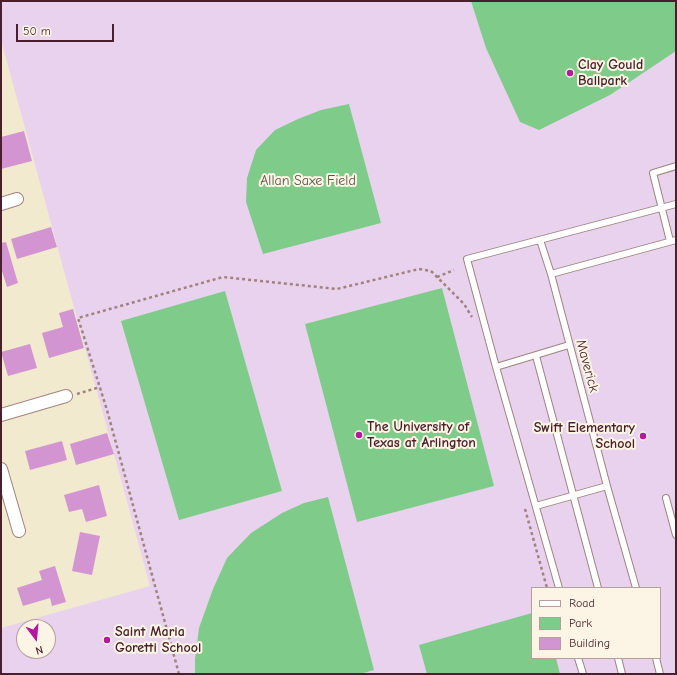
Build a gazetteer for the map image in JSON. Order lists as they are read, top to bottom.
{
  "streets": {
    "lane": ["Maverick"]
  },
  "parks": ["Allan Saxe Field"],
  "places": [
    "Clay Gould Ballpark",
    "The University of Texas at Arlington",
    "Swift Elementary School",
    "Saint Maria Goretti School"
  ],
  "legend": ["Road", "Park", "Building"],
  "scale_bar": "50 m",
  "north": "bottom"
}
